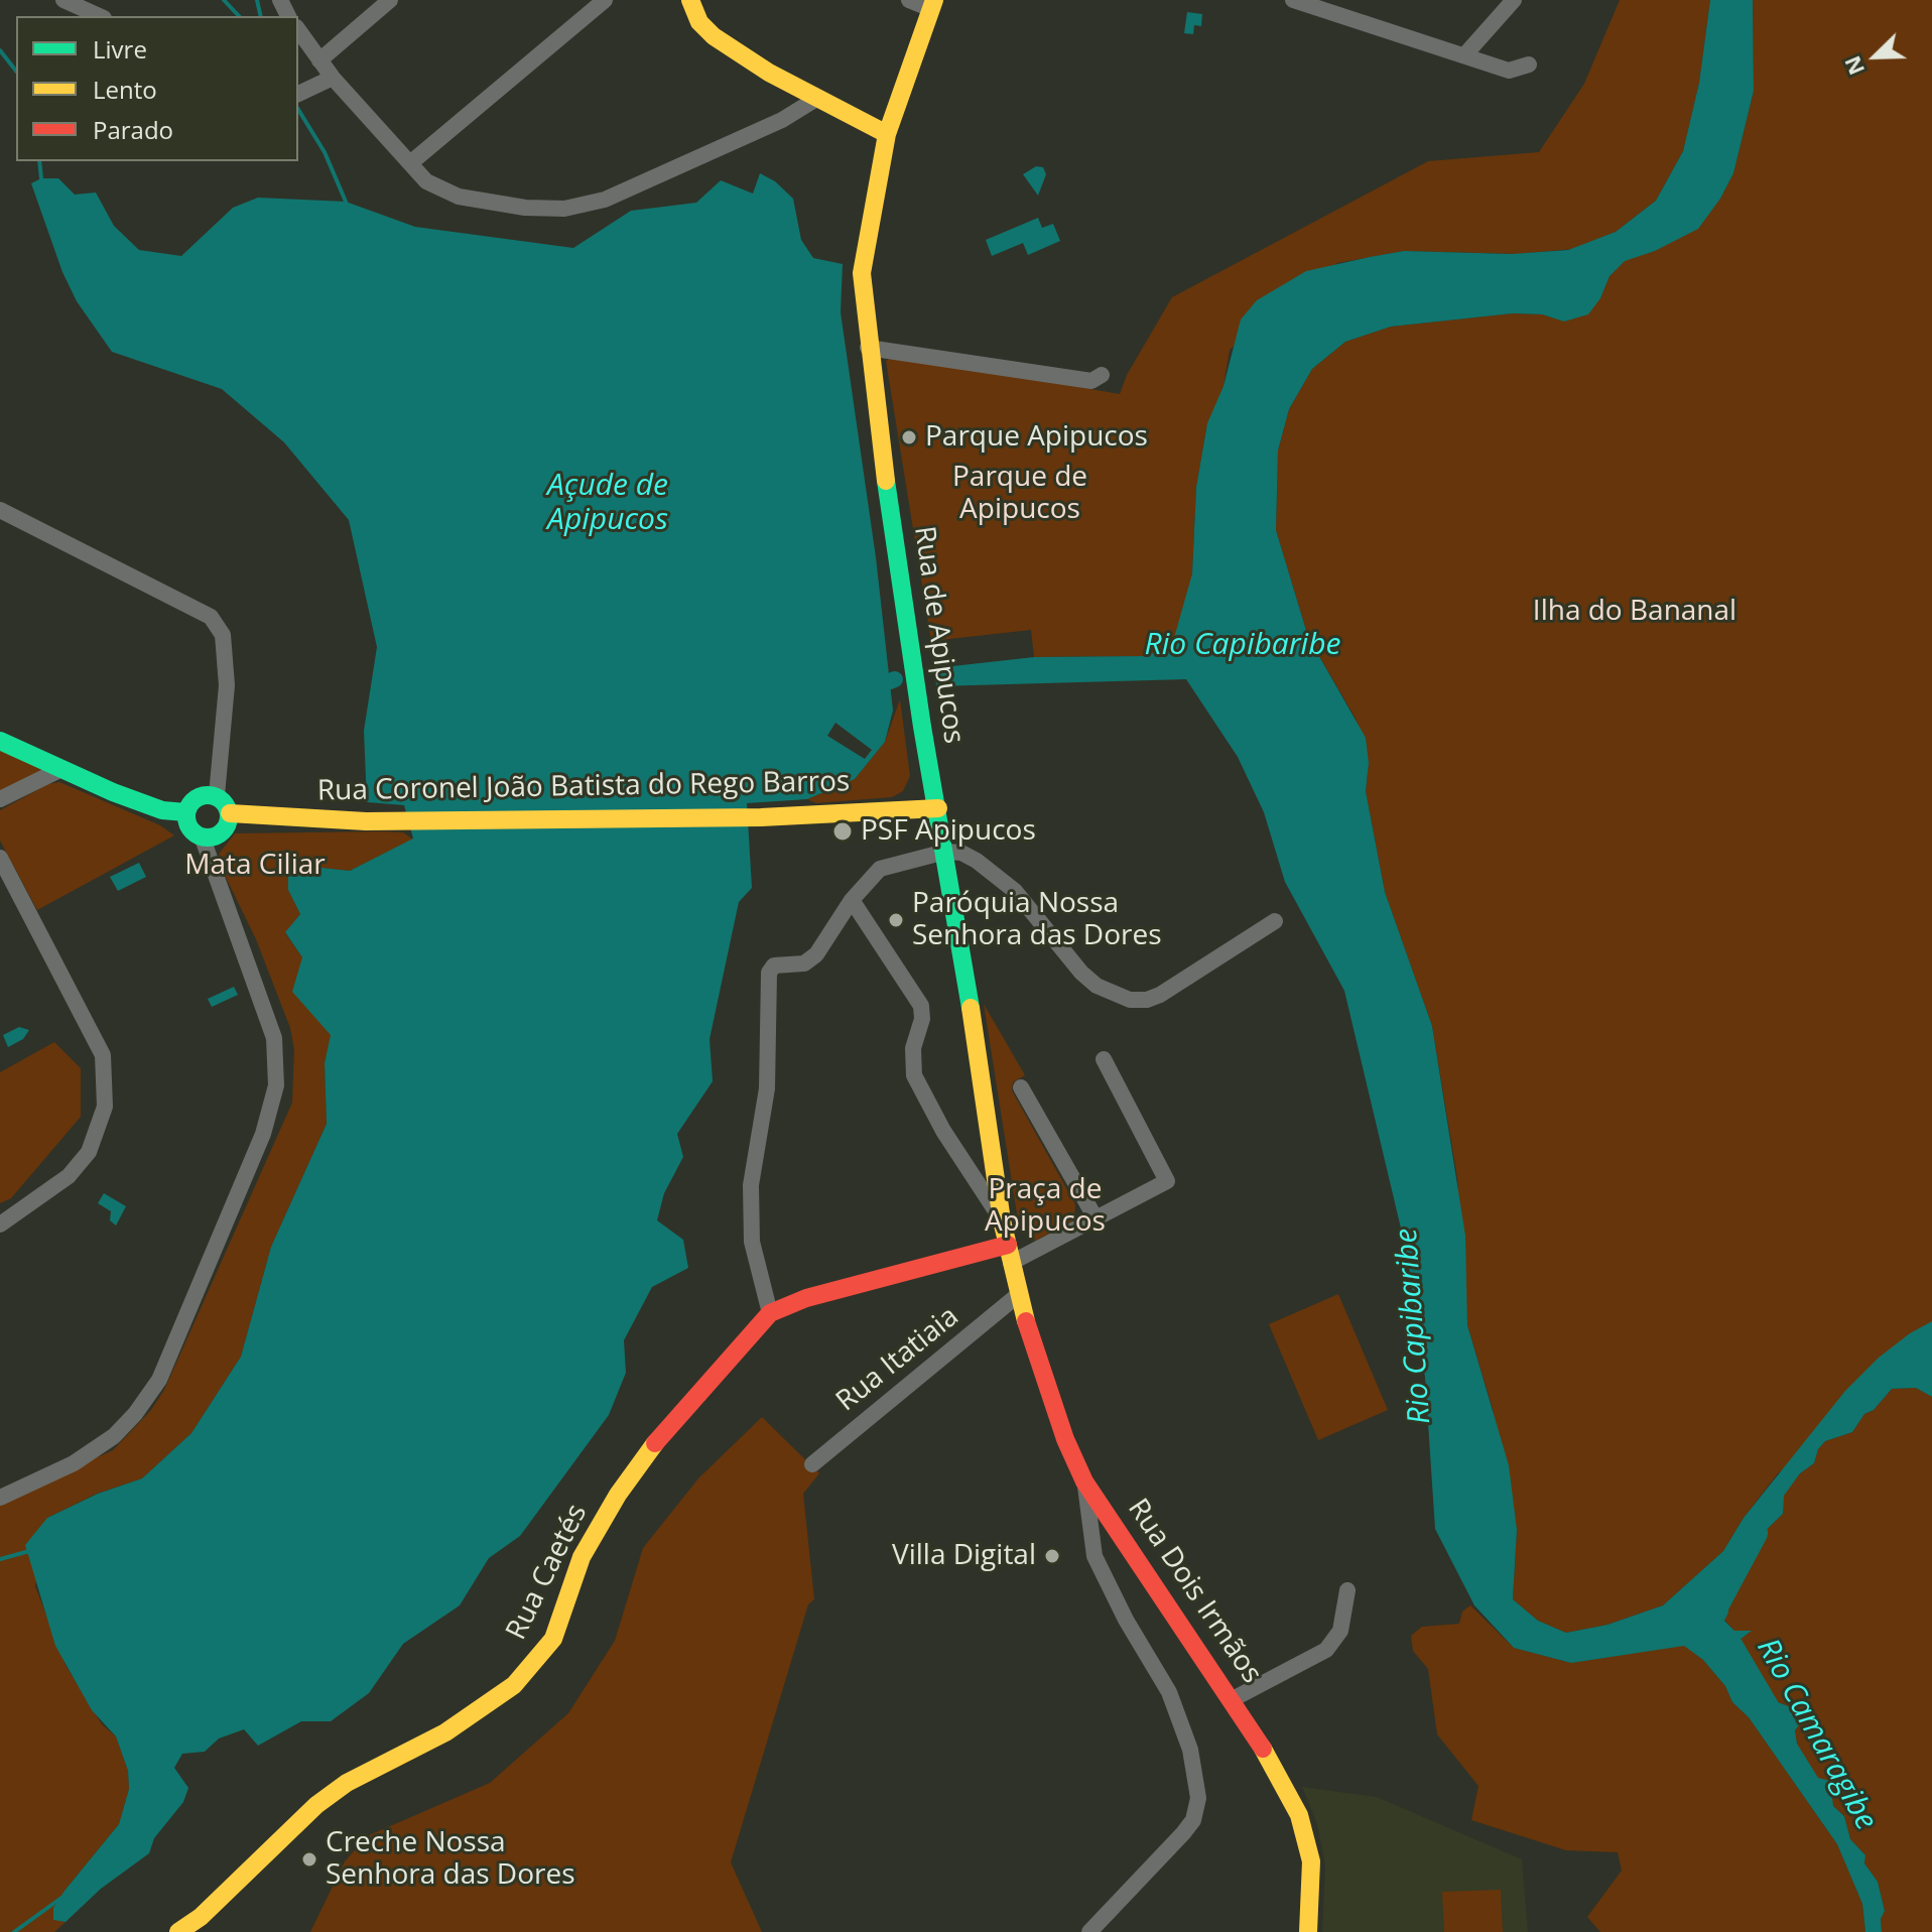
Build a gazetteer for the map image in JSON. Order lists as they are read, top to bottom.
{
  "streets": {
    "street": [
      "Rua de Apipucos",
      "Rua Coronel João Batista do Rego Barros",
      "Rua Itatiaia",
      "Rua Caetés",
      "Rua Dois Irmãos"
    ]
  },
  "crossings": [
    ["Rua de Apipucos", "Rua Coronel João Batista do Rego Barros"],
    ["Rua de Apipucos", "Rua Itatiaia"],
    ["Rua de Apipucos", "Rua Caetés"],
    ["Rua de Apipucos", "Rua Dois Irmãos"],
    ["Rua Itatiaia", "Rua Dois Irmãos"]
  ],
  "water": ["Açude de Apipucos", "Rio Capibaribe", "Rio Camaragibe"],
  "parks": [
    "Parque de Apipucos",
    "Ilha do Bananal",
    "Mata Ciliar",
    "Praça de Apipucos"
  ],
  "places": [
    "Parque Apipucos",
    "PSF Apipucos",
    "Paróquia Nossa Senhora das Dores",
    "Villa Digital",
    "Creche Nossa Senhora das Dores"
  ],
  "legend": ["Livre", "Lento", "Parado"],
  "north": "bottom left"
}
